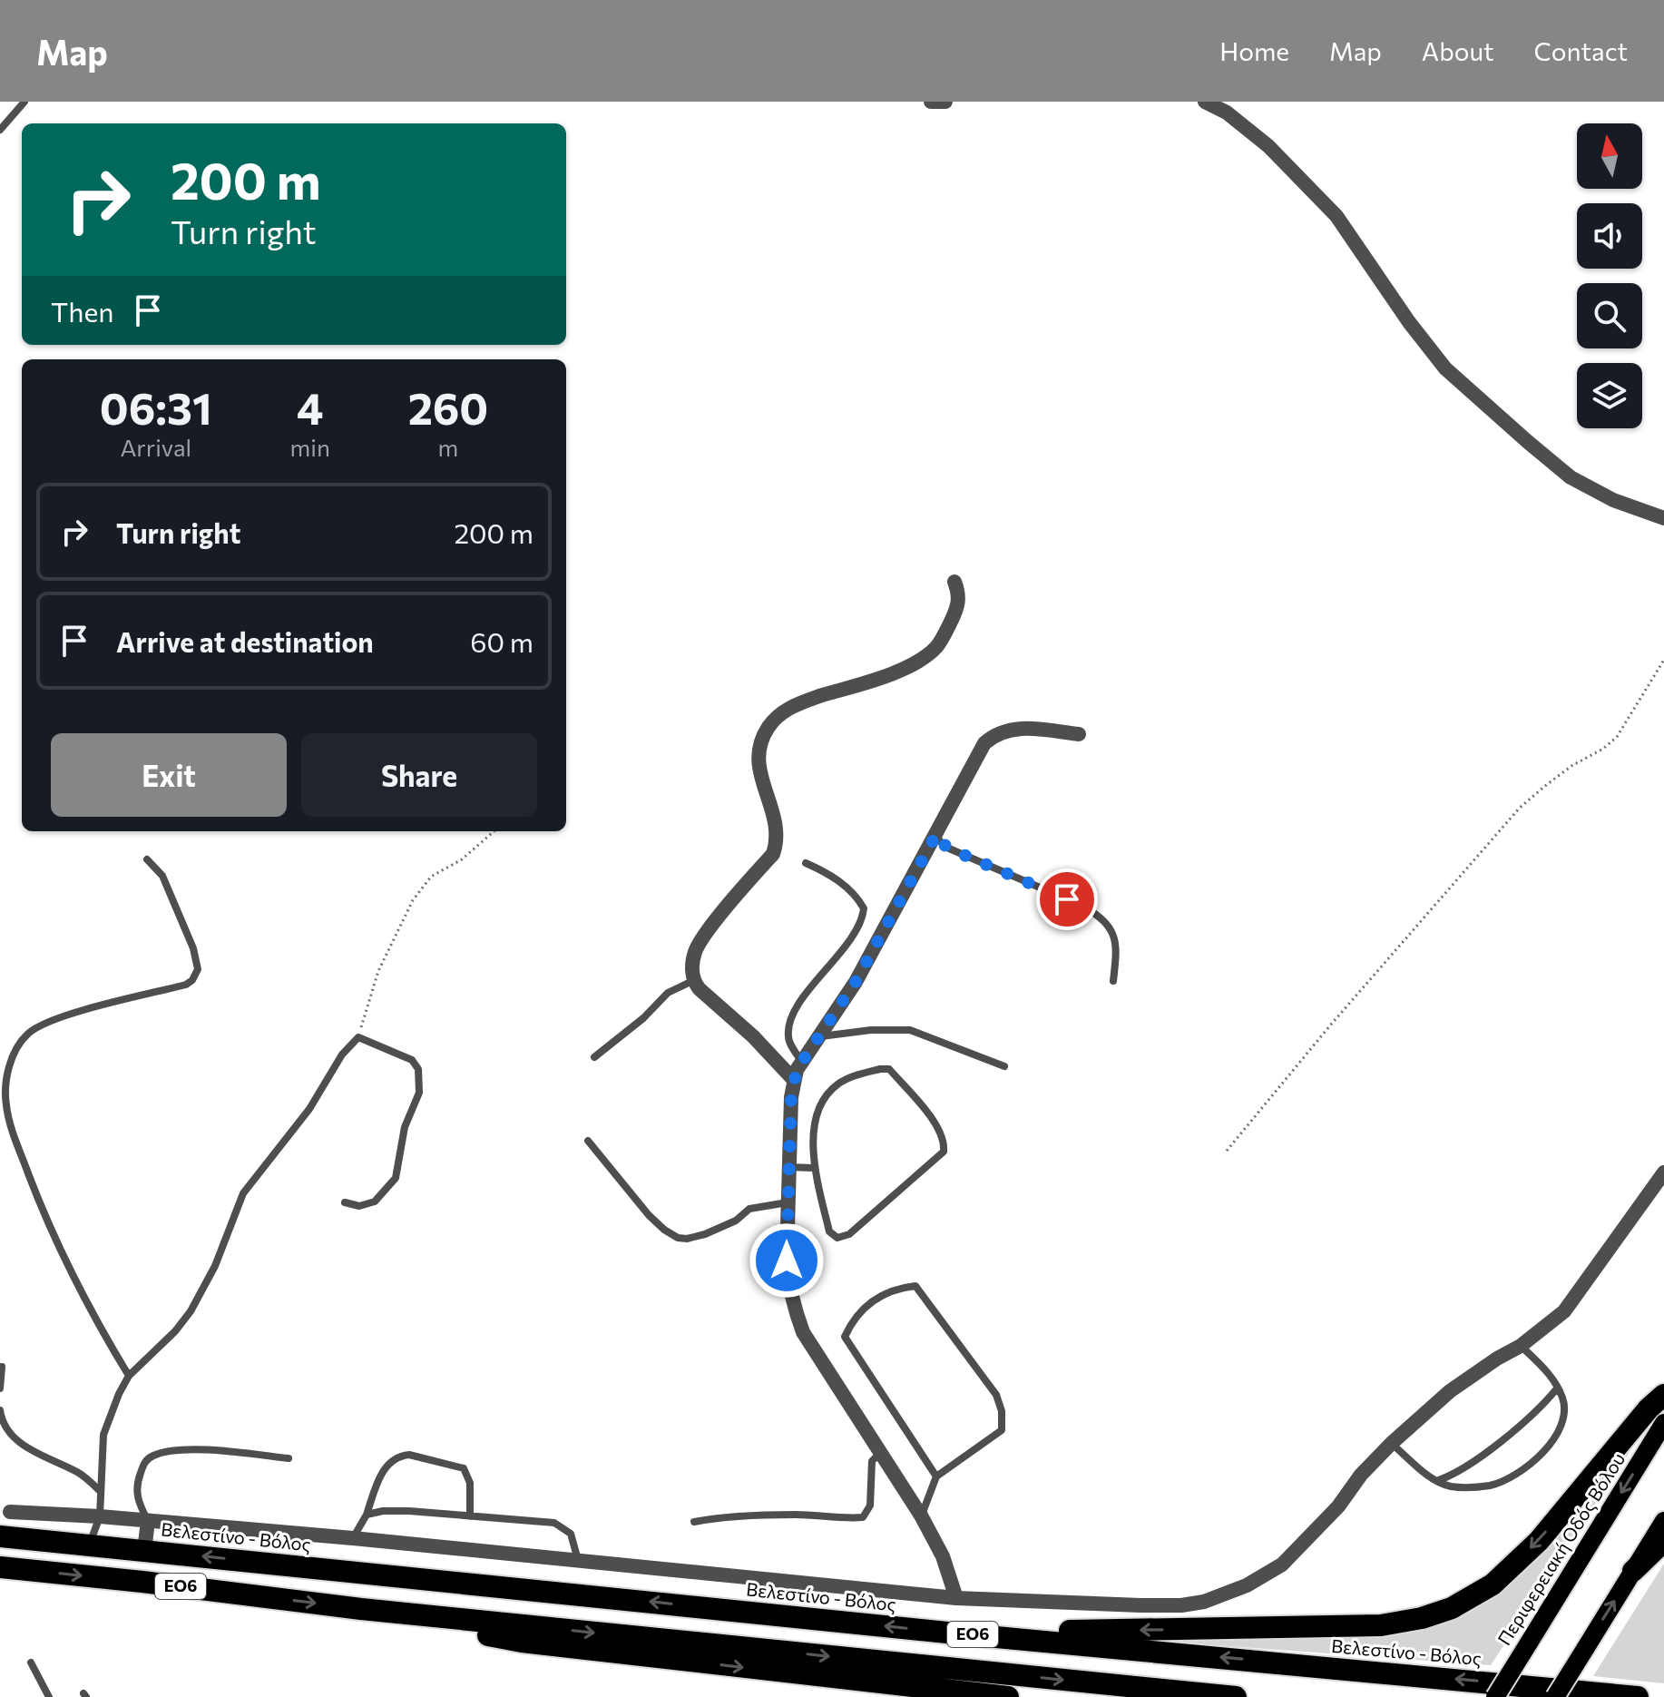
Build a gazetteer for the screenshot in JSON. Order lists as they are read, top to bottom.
{
  "streets": {
    "highway": ["Βελεστίνο - Βόλος", "ΕΟ6"],
    "main road": ["Περιφερειακή Οδός Βόλου"]
  },
  "north": "top",
  "page": {
    "header": "Map",
    "nav": [
      "Home",
      "Map",
      "About",
      "Contact"
    ],
    "turn": ["200 m", "Turn right"],
    "then": "Then",
    "eta": [
      "06:31",
      "Arrival",
      "4",
      "min",
      "260",
      "m"
    ],
    "list": [
      {
        "name": "Turn right",
        "value": "200 m"
      },
      {
        "name": "Arrive at destination",
        "value": "60 m"
      }
    ],
    "buttons": ["Exit", "Share"]
  }
}
